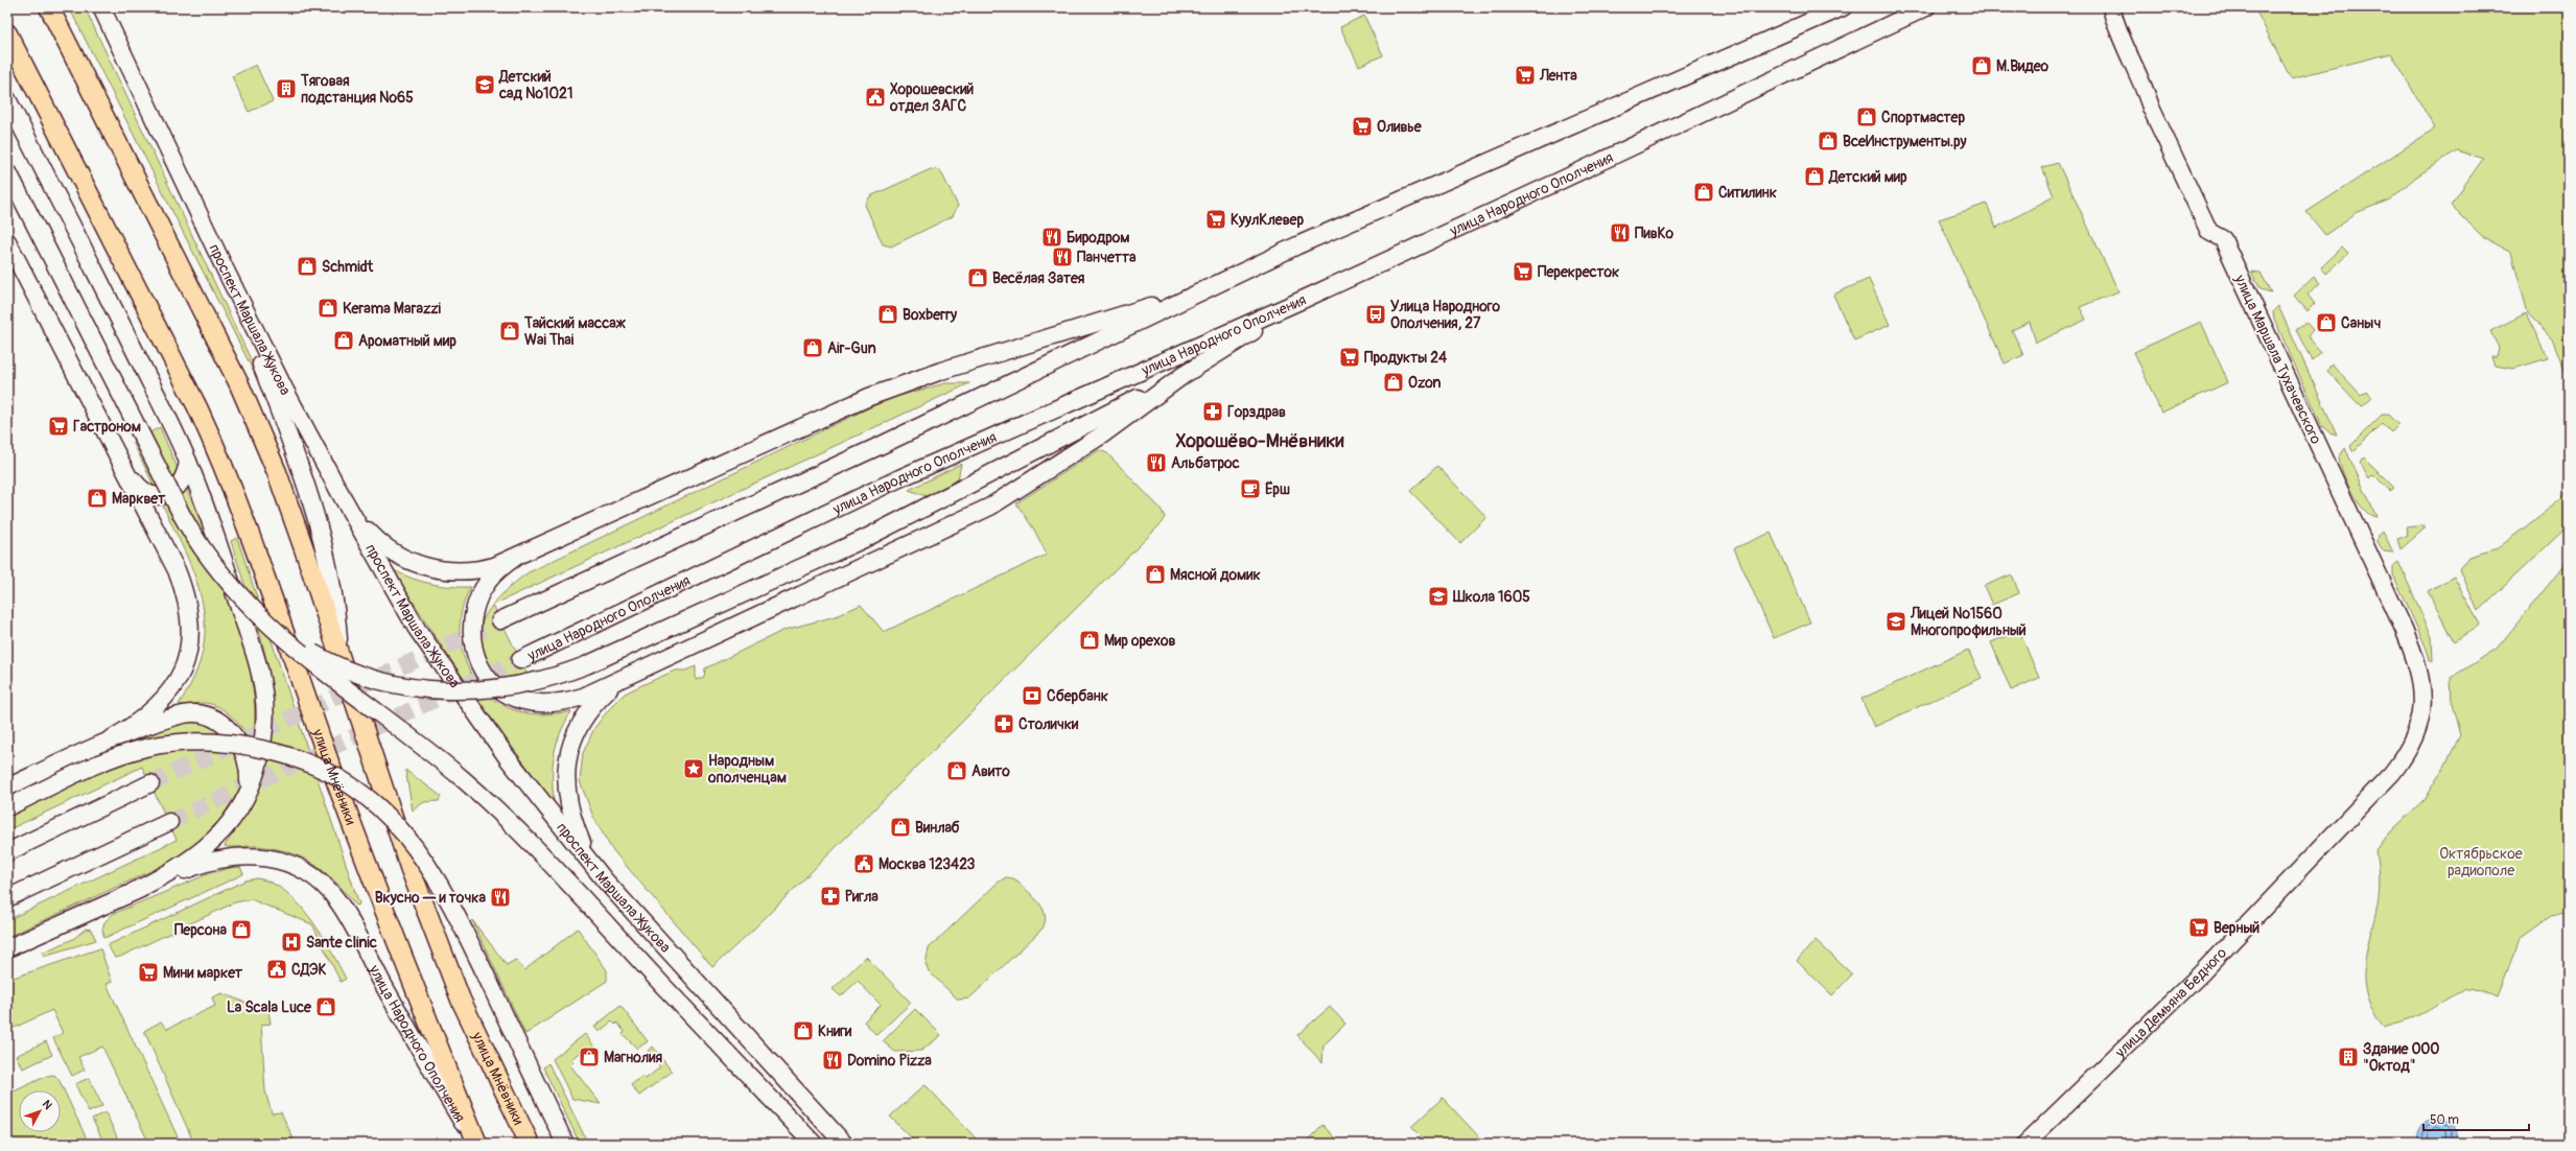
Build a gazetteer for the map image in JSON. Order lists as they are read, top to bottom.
{
  "streets": {
    "main road": [
      "улица Народного Ополчения",
      "проспект Маршала Жукова",
      "улица Маршала Тухачевского",
      "улица Мнёвники",
      "улица Демьяна Бедного"
    ]
  },
  "crossings": [
    ["улица Народного Ополчения", "улица Мнёвники"],
    ["улица Маршала Тухачевского", "улица Демьяна Бедного"]
  ],
  "districts": ["Хорошёво-Мнёвники"],
  "parks": ["Октябрьское радиополе"],
  "places": {
    "shop": [
      "М.Видео",
      "Спортмастер",
      "ВсеИнструменты.ру",
      "Детский мир",
      "Ситилинк",
      "Schmidt",
      "Весёлая Затея",
      "Kerama Marazzi",
      "Boxberry",
      "Саныч",
      "Тайский массаж Wai Thai",
      "Ароматный мир",
      "Air-Gun",
      "Ozon",
      "Марквет",
      "Мясной домик",
      "Мир орехов",
      "Авито",
      "Винлаб",
      "Персона",
      "La Scala Luce",
      "Книги",
      "Магнолия"
    ],
    "supermarket": [
      "Лента",
      "Оливье",
      "КуулКлевер",
      "Перекресток",
      "Продукты 24",
      "Гастроном",
      "Верный",
      "Мини маркет"
    ],
    "school or university": ["Детский сад №1021", "Школа 1605", "Лицей №1560 Многопрофильный"],
    "building": ["Тяговая подстанция №65", "Здание ООО \"Октод\""],
    "public building": ["Хорошевский отдел ЗАГС", "Москва 123423", "СДЭК"],
    "restaurant": [
      "ПивКо",
      "Биродром",
      "Панчетта",
      "Альбатрос",
      "Вкусно — и точка",
      "Domino Pizza"
    ],
    "bus stop": ["Улица Народного Ополчения, 27"],
    "pharmacy": ["Горздрав", "Столички", "Ригла"],
    "cafe": ["Ёрш"],
    "bank": ["Сбербанк"],
    "place": ["Народным ополченцам"],
    "hospital": ["Sante clinic"]
  },
  "scale_bar": "50 m",
  "north": "top right"
}
